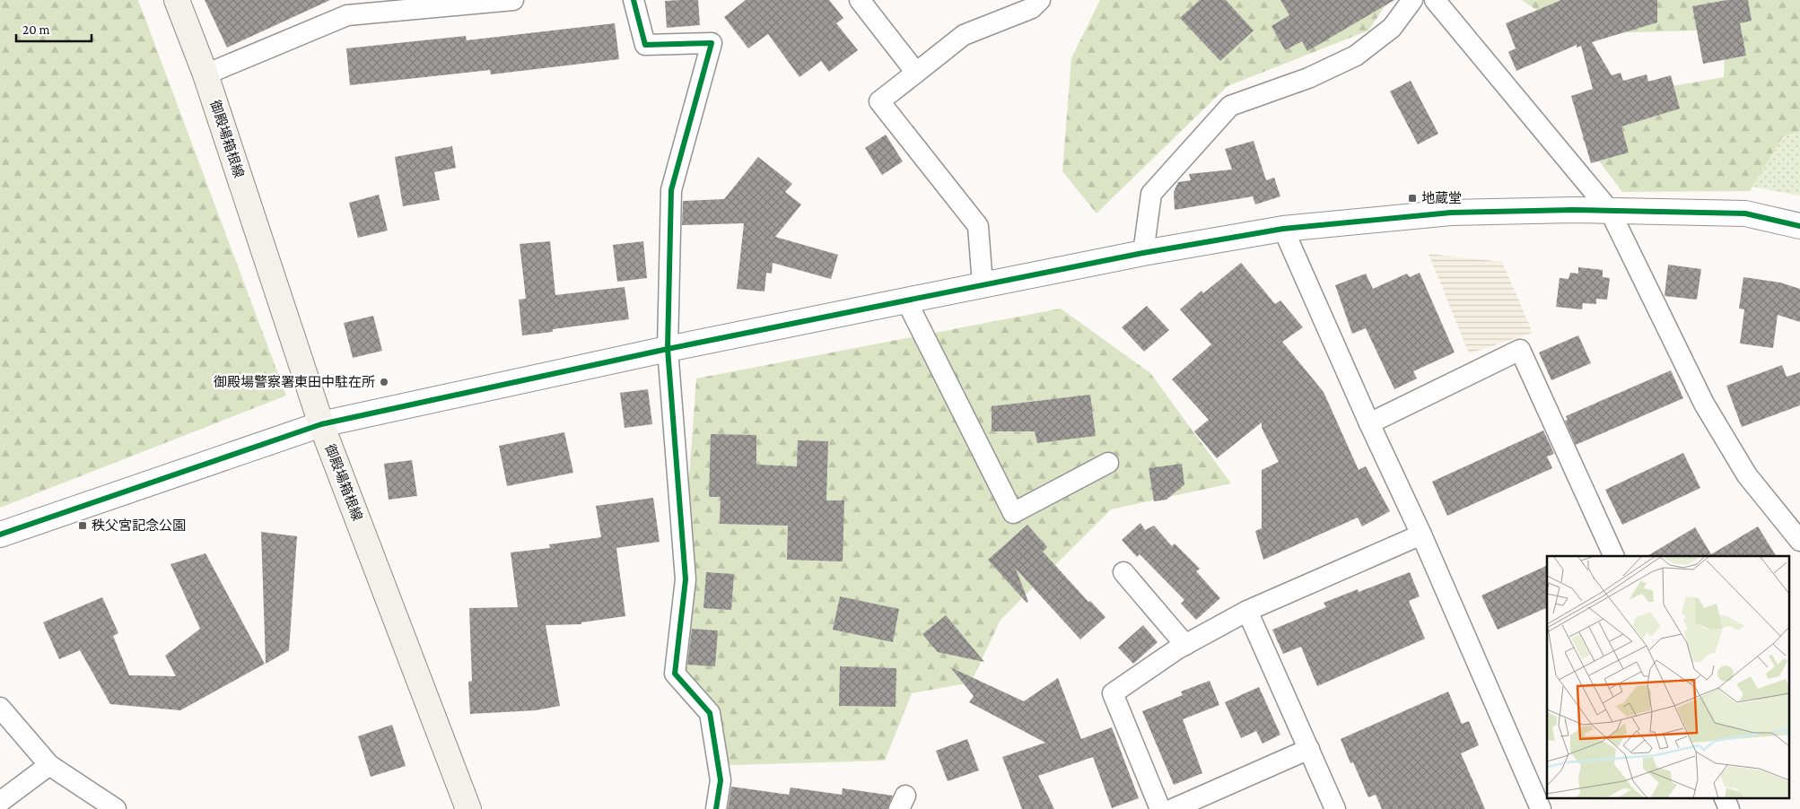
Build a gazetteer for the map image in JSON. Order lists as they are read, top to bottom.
{
  "streets": {
    "main road": ["御殿場箱根線"]
  },
  "places": {
    "transit": ["地蔵堂", "秩父宮記念公園"],
    "other": ["御殿場警察署東田中駐在所"]
  },
  "scale_bar": "20 m"
}
